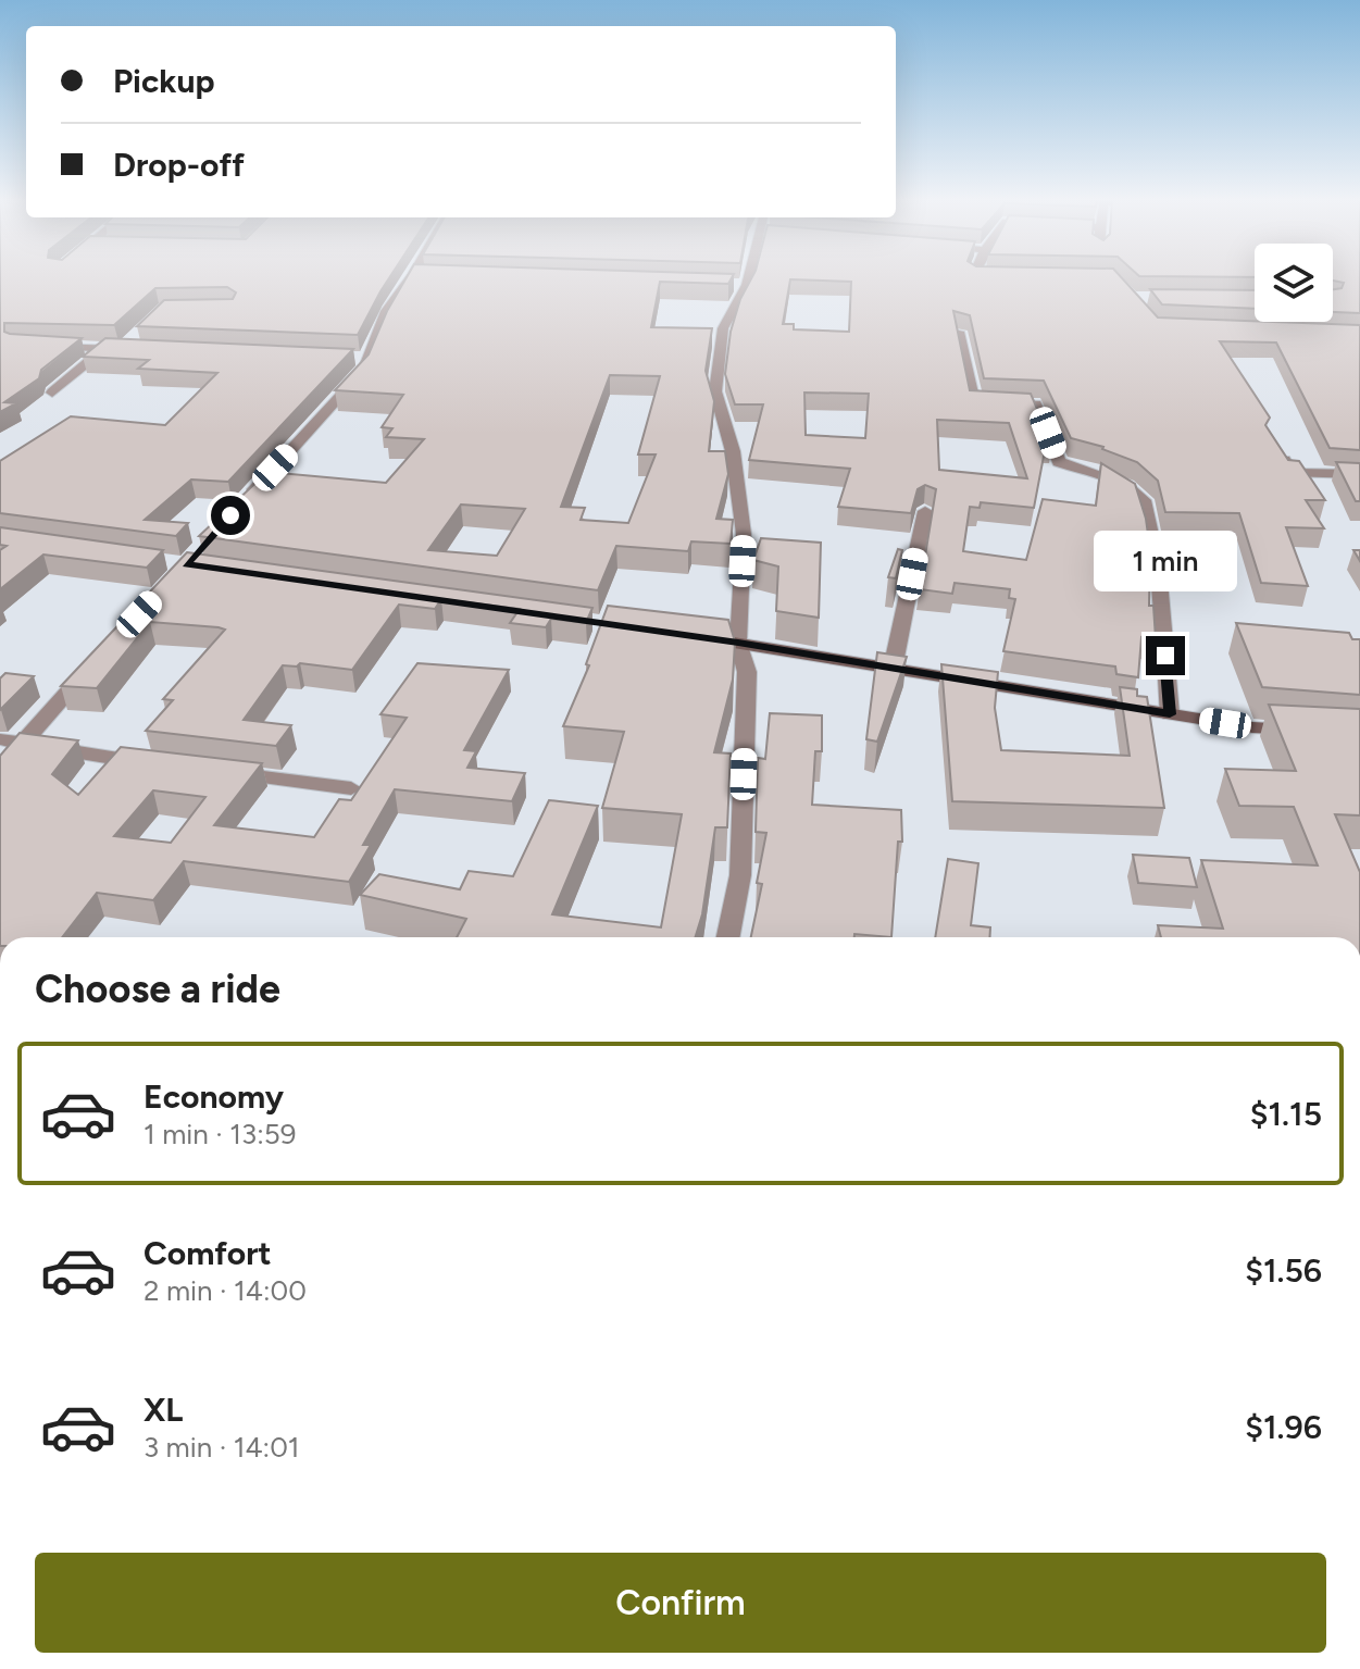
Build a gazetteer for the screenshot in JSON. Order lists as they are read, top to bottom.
{
  "page": {
    "banner": ["Pickup", "Drop-off"],
    "bubble": "1 min",
    "heading": "Choose a ride",
    "list": [
      {
        "name": "Economy",
        "note": "1 min · 13:59",
        "value": "$1.15"
      },
      {
        "name": "Comfort",
        "note": "2 min · 14:00",
        "value": "$1.56"
      },
      {
        "name": "XL",
        "note": "3 min · 14:01",
        "value": "$1.96"
      }
    ],
    "buttons": "Confirm"
  }
}
